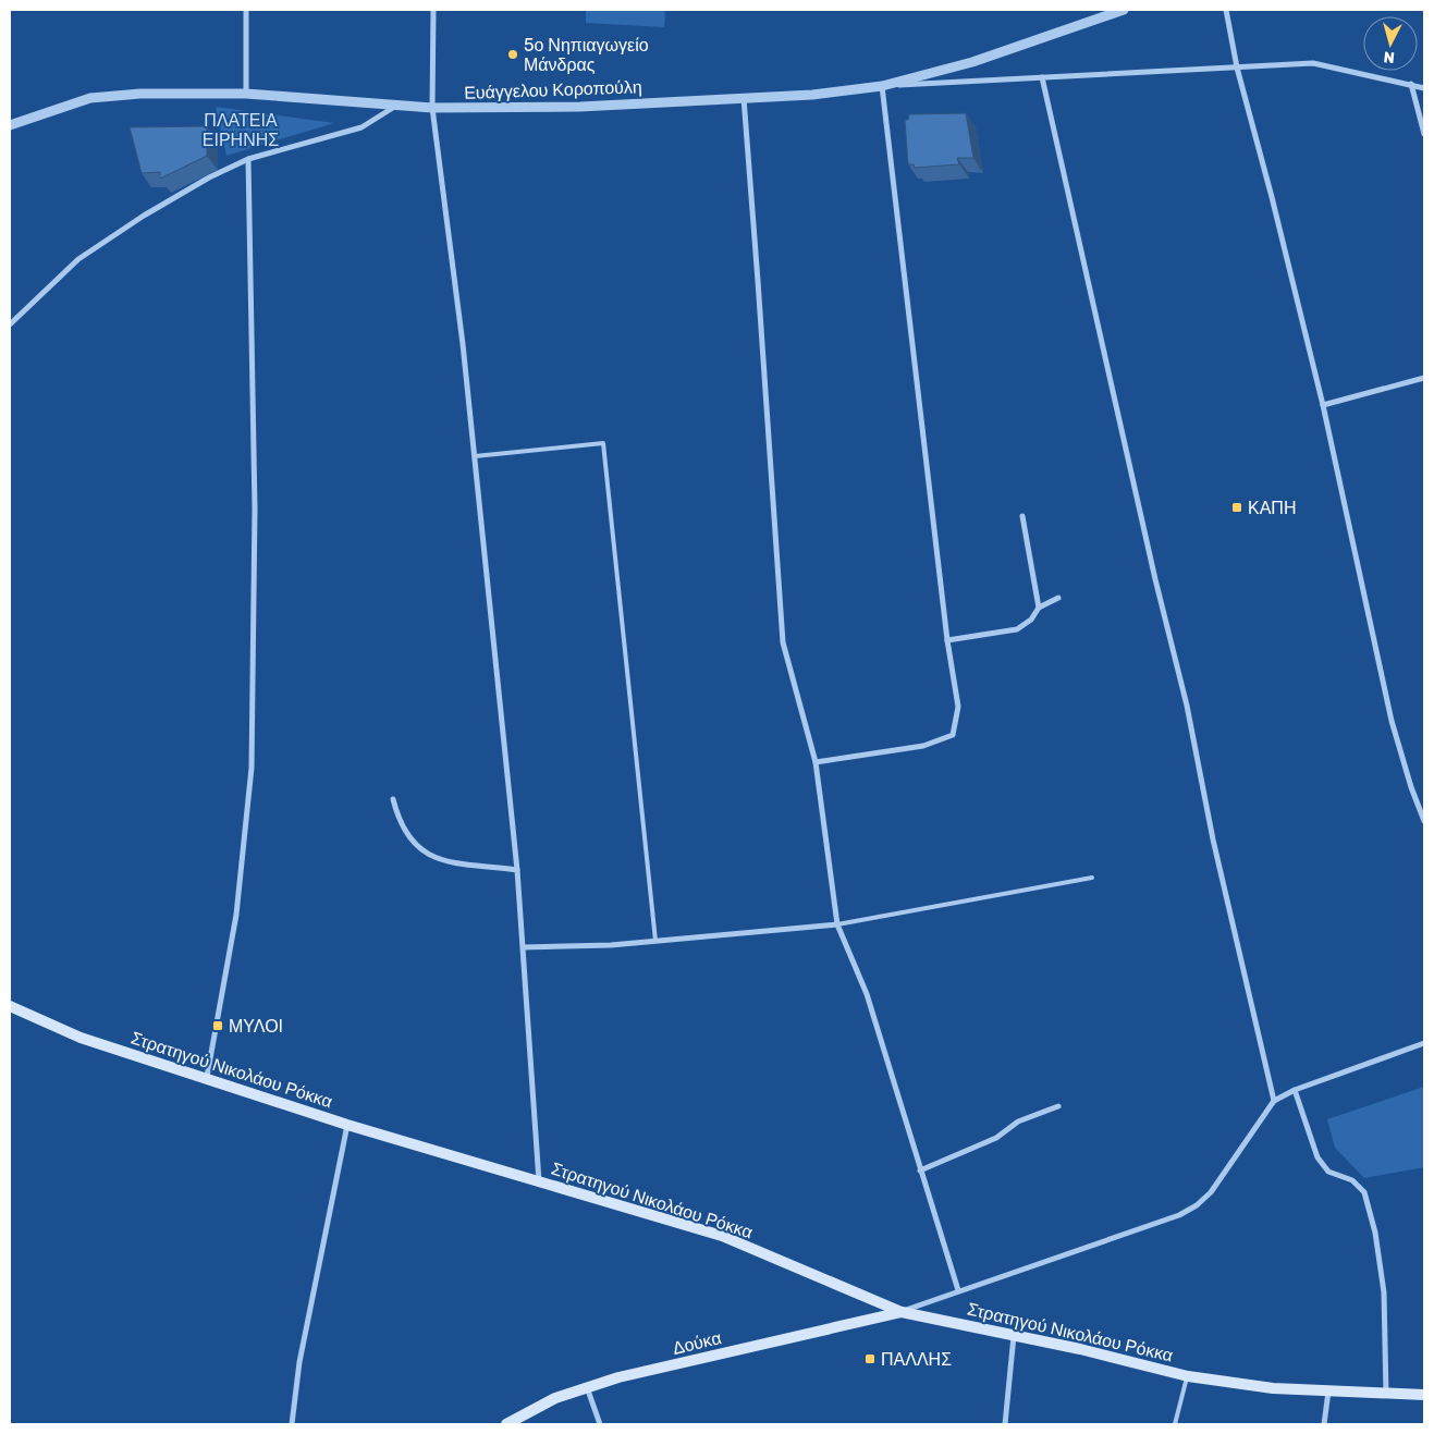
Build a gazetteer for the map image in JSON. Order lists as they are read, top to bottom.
{
  "streets": {
    "main road": ["Στρατηγού Νικολάου Ρόκκα", "Δούκα"],
    "street": ["Ευάγγελου Κοροπούλη"]
  },
  "crossings": [
    ["Στρατηγού Νικολάου Ρόκκα", "Δούκα"]
  ],
  "parks": ["ΠΛΑΤΕΙΑ ΕΙΡΗΝΗΣ"],
  "places": {
    "other": ["5ο Νηπιαγωγείο Μάνδρας"],
    "transit": ["ΚΑΠΗ", "ΜΥΛΟΙ", "ΠΑΛΛΗΣ"]
  },
  "north": "bottom"
}
